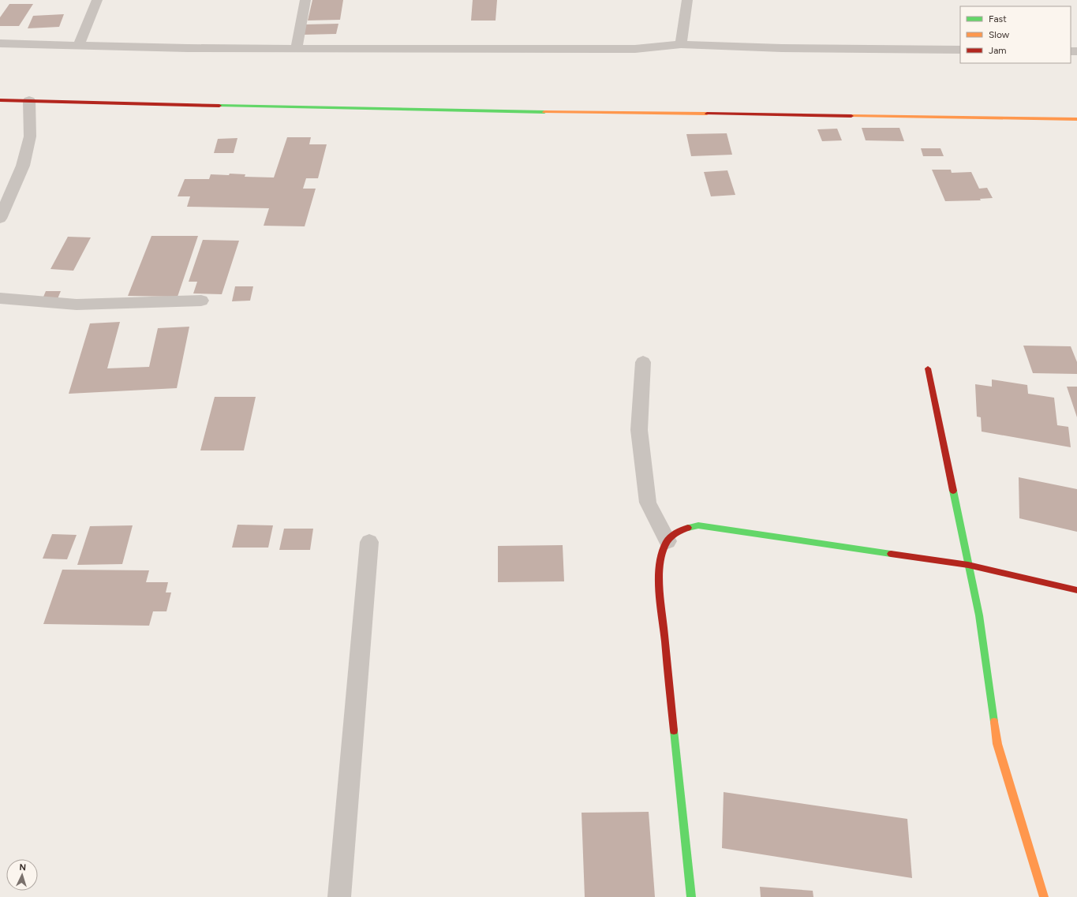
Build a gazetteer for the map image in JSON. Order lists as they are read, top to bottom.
{
  "legend": ["Fast", "Slow", "Jam"],
  "north": "top"
}
